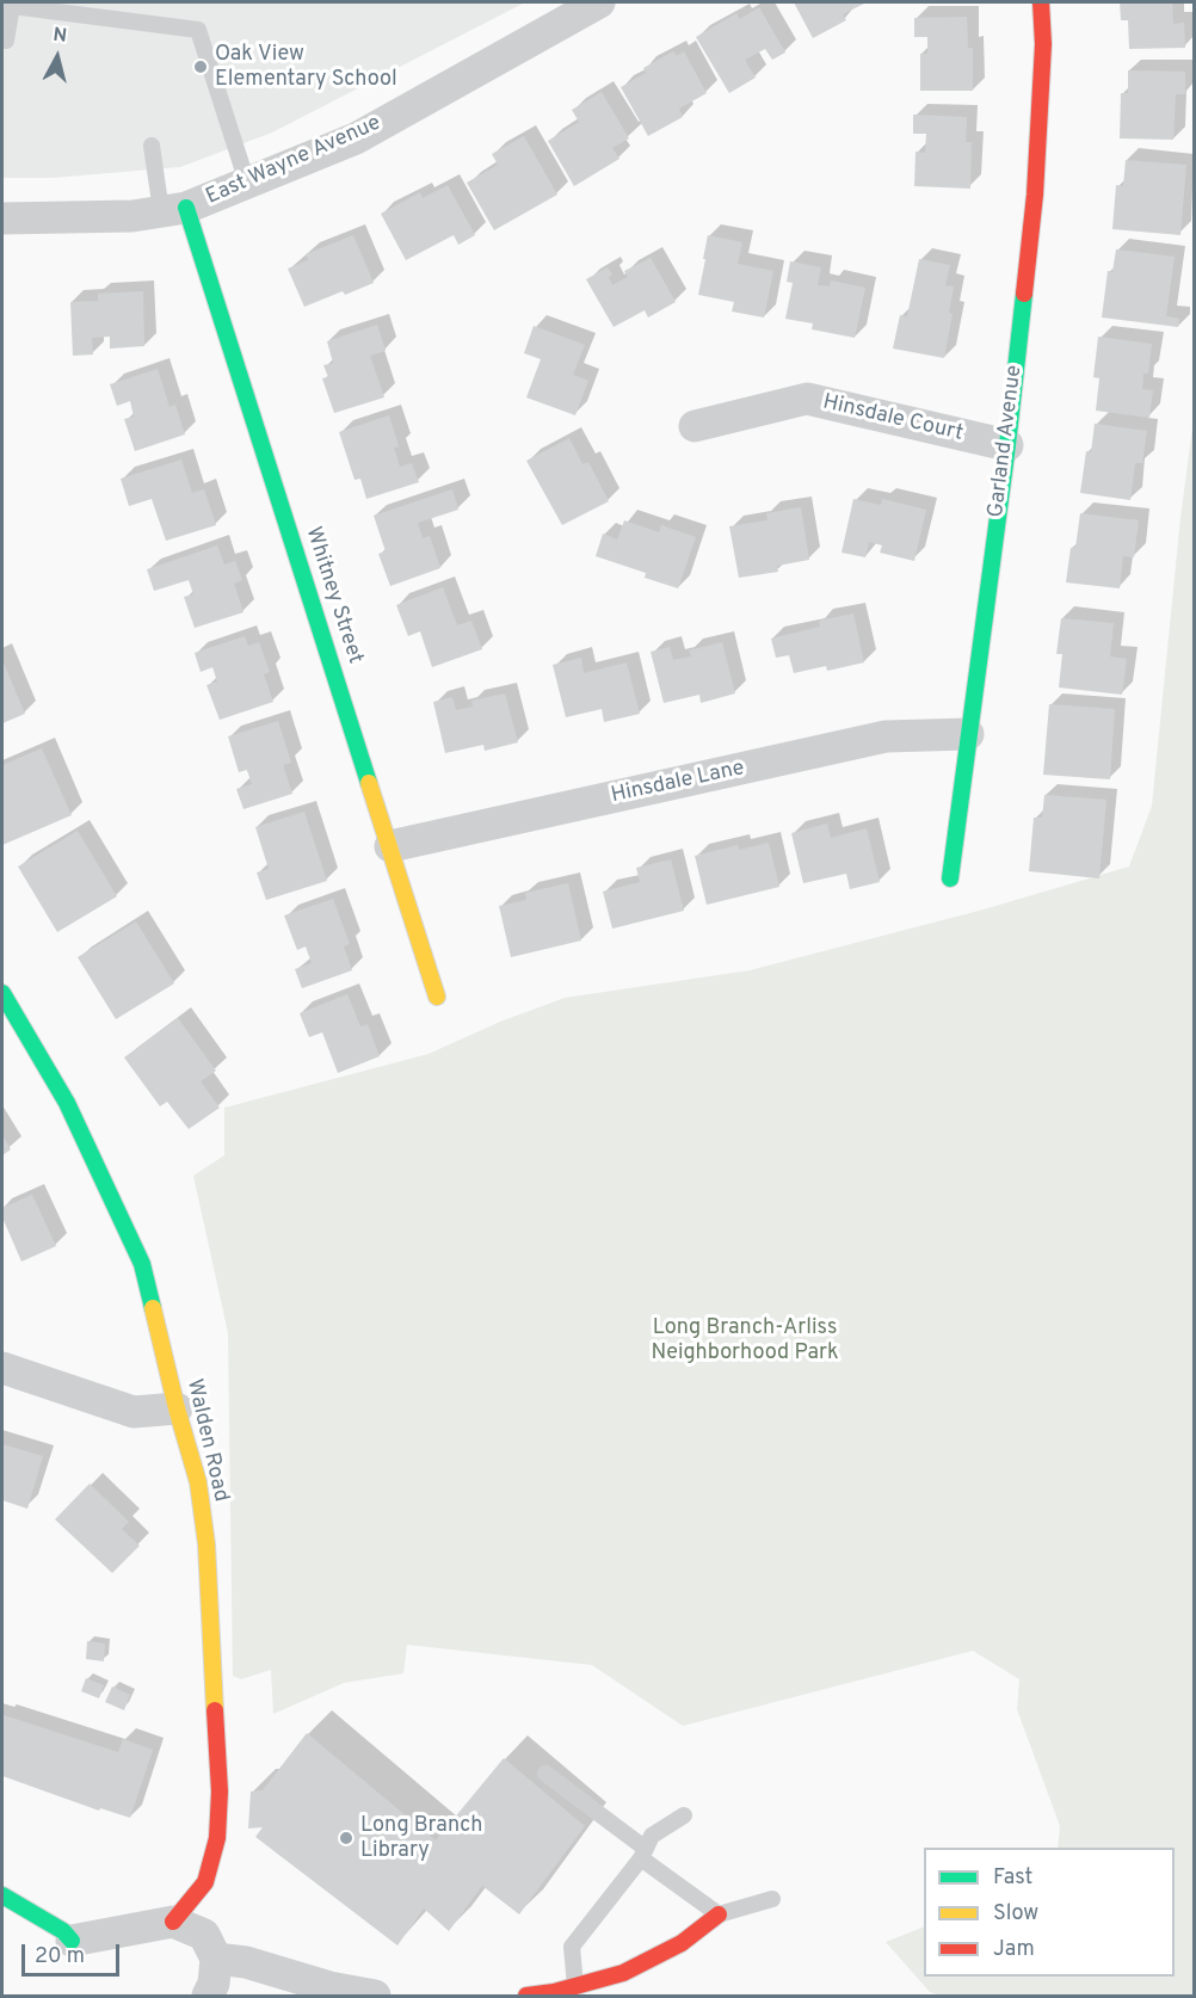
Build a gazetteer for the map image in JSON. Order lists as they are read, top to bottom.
{
  "streets": {
    "street": [
      "East Wayne Avenue",
      "Hinsdale Court",
      "Garland Avenue",
      "Whitney Street",
      "Hinsdale Lane",
      "Walden Road"
    ]
  },
  "crossings": [
    ["East Wayne Avenue", "Whitney Street"],
    ["Hinsdale Court", "Garland Avenue"],
    ["Garland Avenue", "Hinsdale Lane"],
    ["Whitney Street", "Hinsdale Lane"]
  ],
  "parks": ["Long Branch-Arliss Neighborhood Park"],
  "places": ["Oak View Elementary School", "Long Branch Library"],
  "legend": ["Fast", "Slow", "Jam"],
  "scale_bar": "20 m",
  "north": "top"
}
